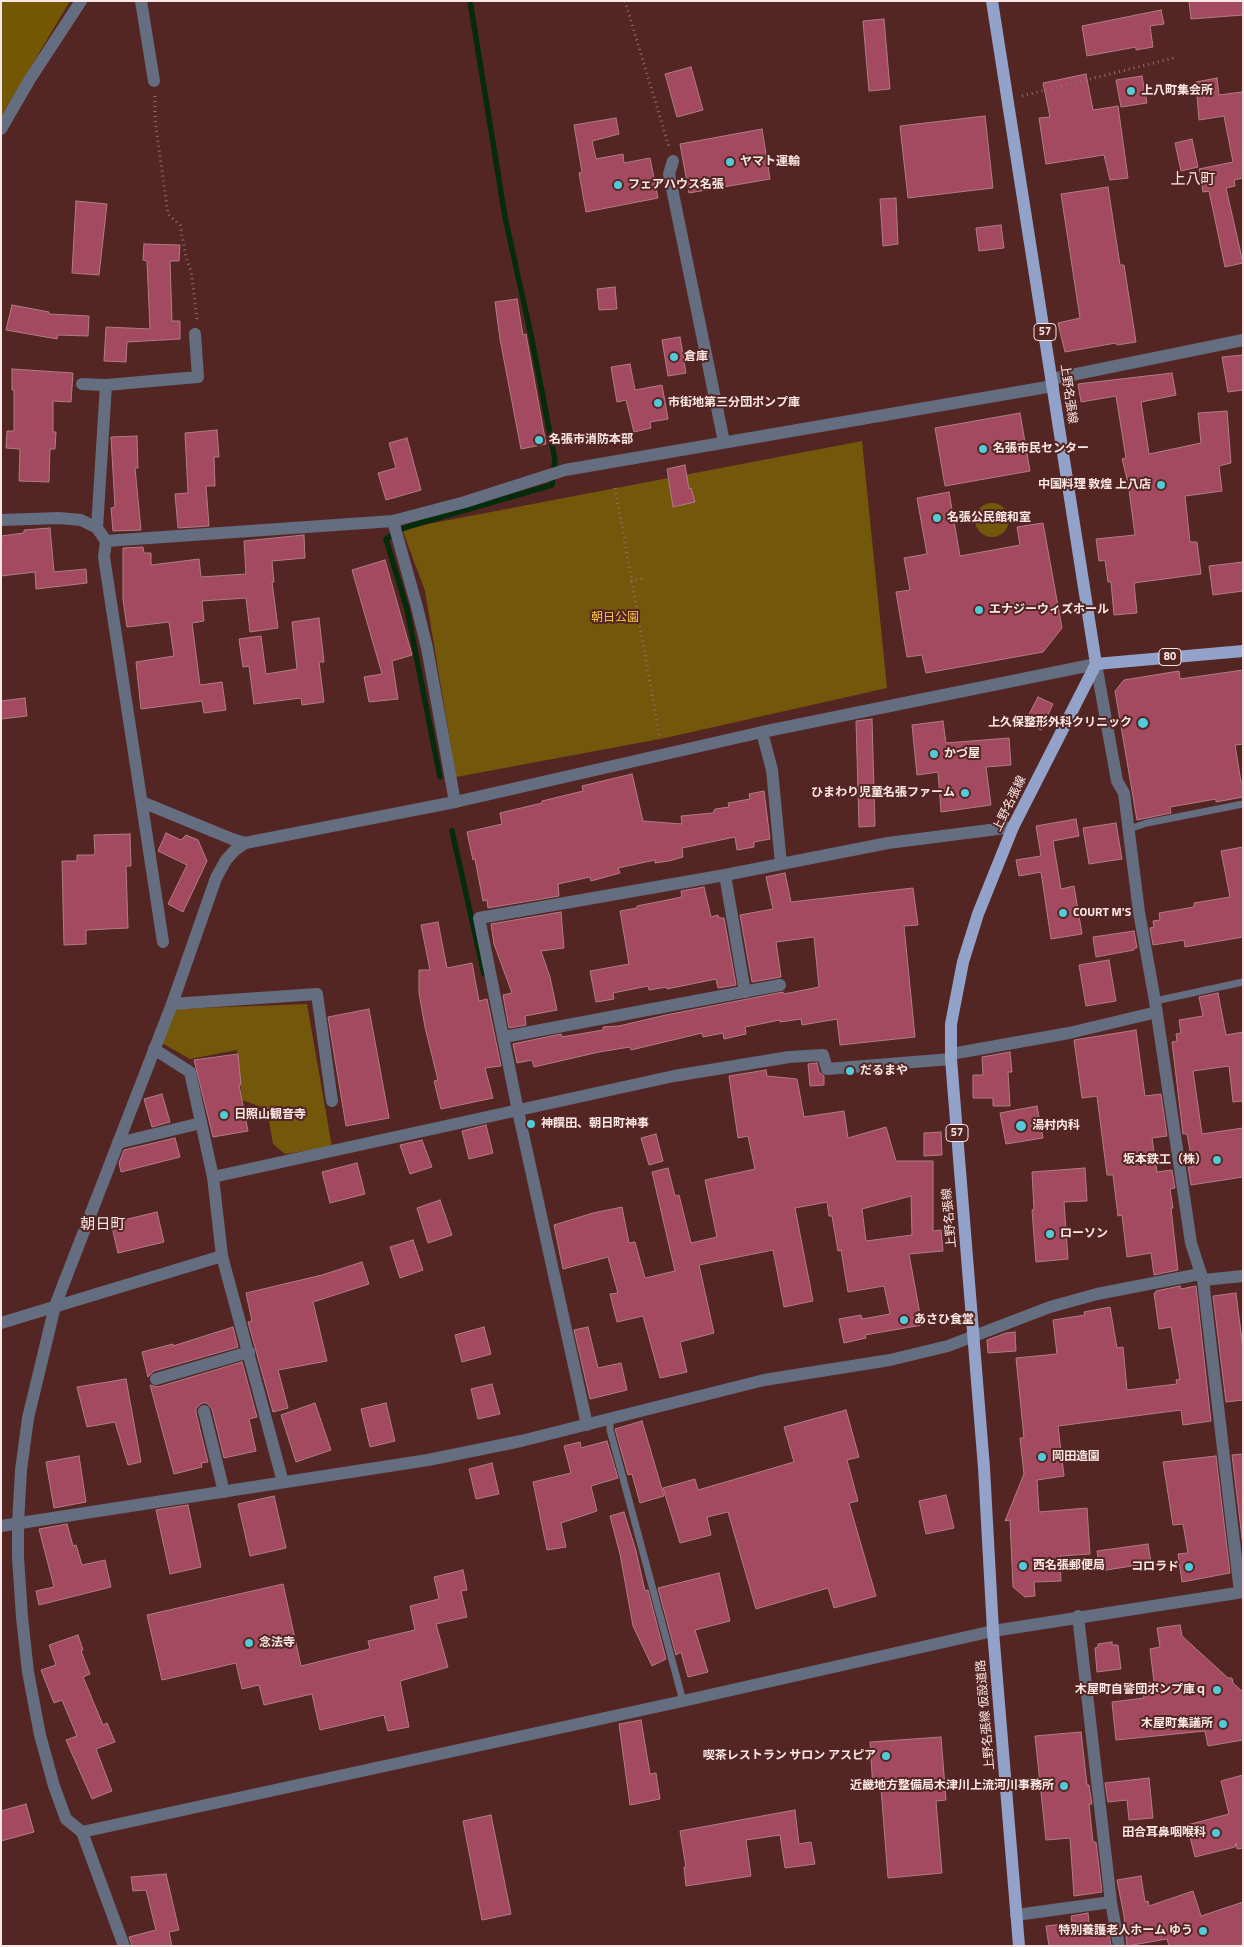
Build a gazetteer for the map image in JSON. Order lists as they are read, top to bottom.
{
  "streets": {
    "main road": [
      "57",
      "上野名張線",
      "80",
      "上野名張線 仮設道路"
    ]
  },
  "crossings": [
    ["上野名張線", "80"],
    ["上野名張線", "上野名張線 仮設道路"]
  ],
  "districts": ["上八町", "朝日町"],
  "parks": ["朝日公園"],
  "places": [
    "上八町集会所",
    "ヤマト運輸",
    "フェアハウス名張",
    "倉庫",
    "市街地第三分団ポンプ庫",
    "名張市消防本部",
    "名張市民センター",
    "中国料理 敦煌 上八店",
    "名張公民館和室",
    "エナジーウィズホール",
    "上久保整形外科クリニック",
    "かづ屋",
    "ひまわり児童名張ファーム",
    "COURT M'S",
    "だるまや",
    "日照山観音寺",
    "神饌田、朝日町神事",
    "湯村内科",
    "坂本鉄工（株）",
    "ローソン",
    "あさひ食堂",
    "岡田造園",
    "西名張郵便局",
    "コロラド",
    "念法寺",
    "木屋町自警団ポンプ庫ｑ",
    "木屋町集議所",
    "喫茶レストラン サロン アスピア",
    "近畿地方整備局木津川上流河川事務所",
    "田合耳鼻咽喉科",
    "特別養護老人ホーム ゆう"
  ]
}
